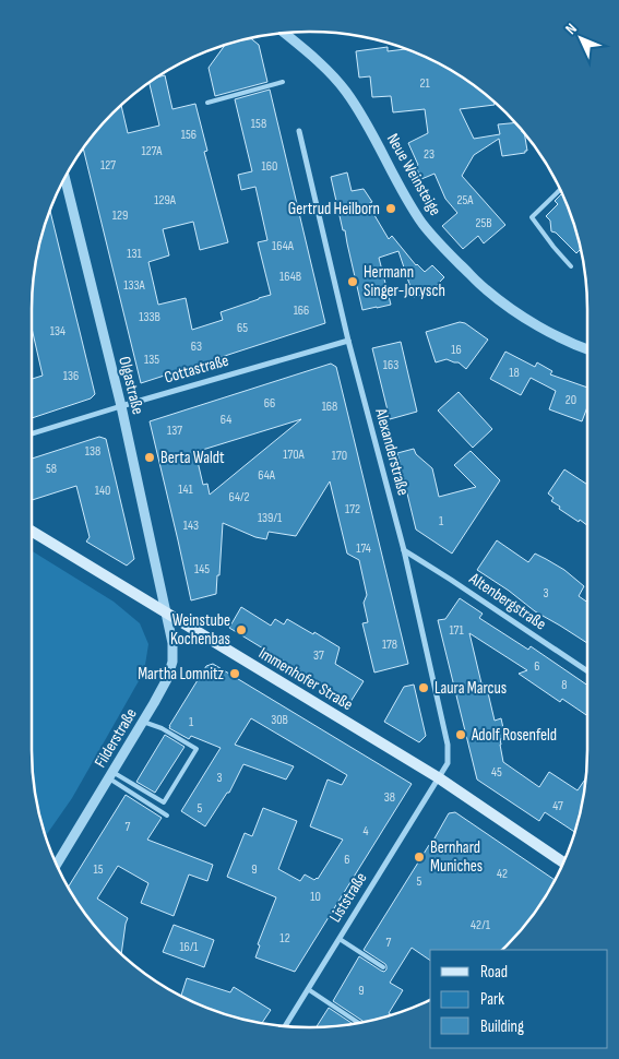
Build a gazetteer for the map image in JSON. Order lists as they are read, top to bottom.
{
  "streets": {
    "main road": ["Immenhofer Straße"],
    "street": [
      "Neue Weinsteige",
      "Cottastraße",
      "Olgastraße",
      "Alexanderstraße",
      "Altenbergstraße",
      "Filderstraße",
      "Liststraße"
    ]
  },
  "crossings": [
    ["Cottastraße", "Olgastraße"],
    ["Cottastraße", "Alexanderstraße"],
    ["Olgastraße", "Immenhofer Straße"],
    ["Olgastraße", "Filderstraße"],
    ["Alexanderstraße", "Altenbergstraße"],
    ["Alexanderstraße", "Immenhofer Straße"],
    ["Alexanderstraße", "Liststraße"],
    ["Immenhofer Straße", "Filderstraße"],
    ["Immenhofer Straße", "Liststraße"]
  ],
  "places": [
    "Gertrud Heilborn",
    "Hermann Singer-Jorysch",
    "Berta Waldt",
    "Weinstube Kochenbas",
    "Martha Lomnitz",
    "Laura Marcus",
    "Adolf Rosenfeld",
    "Bernhard Muniches"
  ],
  "house_numbers": [
    "21",
    "158",
    "156",
    "127A",
    "23",
    "127",
    "160",
    "129A",
    "25A",
    "129",
    "25B",
    "164A",
    "131",
    "164B",
    "133A",
    "166",
    "133B",
    "65",
    "134",
    "63",
    "16",
    "135",
    "163",
    "18",
    "136",
    "20",
    "66",
    "168",
    "64",
    "137",
    "138",
    "170A",
    "170",
    "58",
    "64A",
    "141",
    "140",
    "64/2",
    "172",
    "139/1",
    "1",
    "143",
    "174",
    "145",
    "3",
    "171",
    "178",
    "37",
    "6",
    "8",
    "30B",
    "1",
    "45",
    "3",
    "38",
    "47",
    "5",
    "7",
    "4",
    "6",
    "15",
    "9",
    "42",
    "5",
    "10",
    "42/1",
    "12",
    "7",
    "16/1",
    "9"
  ],
  "legend": ["Road", "Park", "Building"],
  "north": "top left"
}
